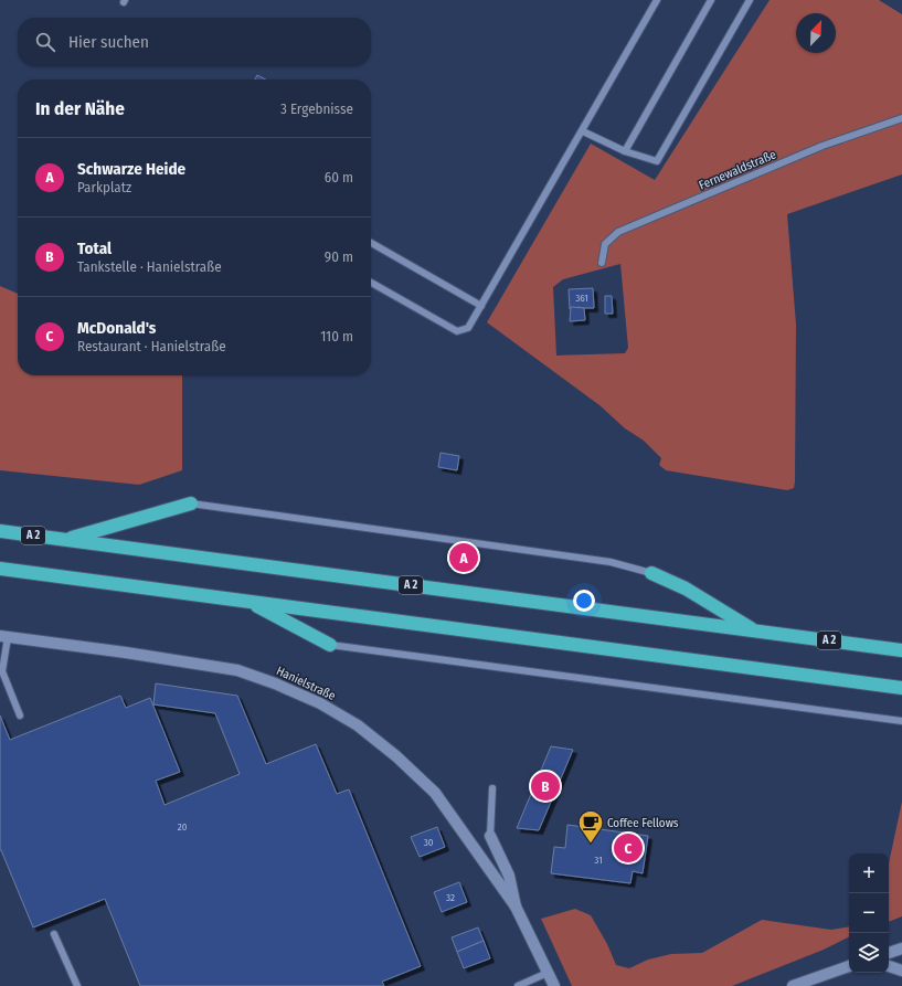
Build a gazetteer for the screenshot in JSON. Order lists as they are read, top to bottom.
{
  "streets": {
    "highway": ["A 2"],
    "street": ["Hanielstraße"],
    "lane": ["Fernewaldstraße"]
  },
  "places": {
    "cafe": ["Coffee Fellows"]
  },
  "house_numbers": [
    "361",
    "20",
    "30",
    "31",
    "32"
  ],
  "north": "top right",
  "page": {
    "search": "Hier suchen",
    "heading": ["In der Nähe", "3 Ergebnisse"],
    "list": [
      {
        "mark": "A",
        "name": "Schwarze Heide",
        "note": "Parkplatz",
        "value": "60 m"
      },
      {
        "mark": "B",
        "name": "Total",
        "note": "Tankstelle · Hanielstraße",
        "value": "90 m"
      },
      {
        "mark": "C",
        "name": "McDonald's",
        "note": "Restaurant · Hanielstraße",
        "value": "110 m"
      }
    ],
    "pins": ["A", "B", "C"],
    "map_buttons": ["+", "−"]
  }
}
